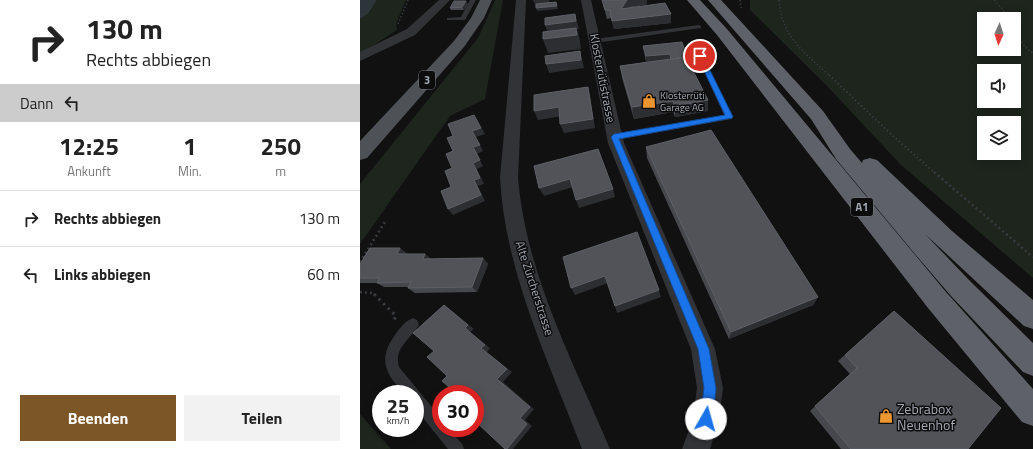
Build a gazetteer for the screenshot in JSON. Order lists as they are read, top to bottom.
{
  "streets": {
    "highway": ["A1"],
    "main road": ["3"],
    "street": ["Klosterrütistrasse", "Alte Zürcherstrasse"]
  },
  "places": {
    "shop": ["Klosterrüti Garage AG", "Zebrabox Neuenhof"]
  },
  "north": "bottom",
  "page": {
    "turn": ["130 m", "Rechts abbiegen"],
    "then": "Dann",
    "eta": [
      "12:25",
      "Ankunft",
      "1",
      "Min.",
      "250",
      "m"
    ],
    "list": [
      {
        "name": "Rechts abbiegen",
        "value": "130 m"
      },
      {
        "name": "Links abbiegen",
        "value": "60 m"
      }
    ],
    "speed": "25 km/h",
    "limit": "30",
    "buttons": ["Beenden", "Teilen"]
  }
}
